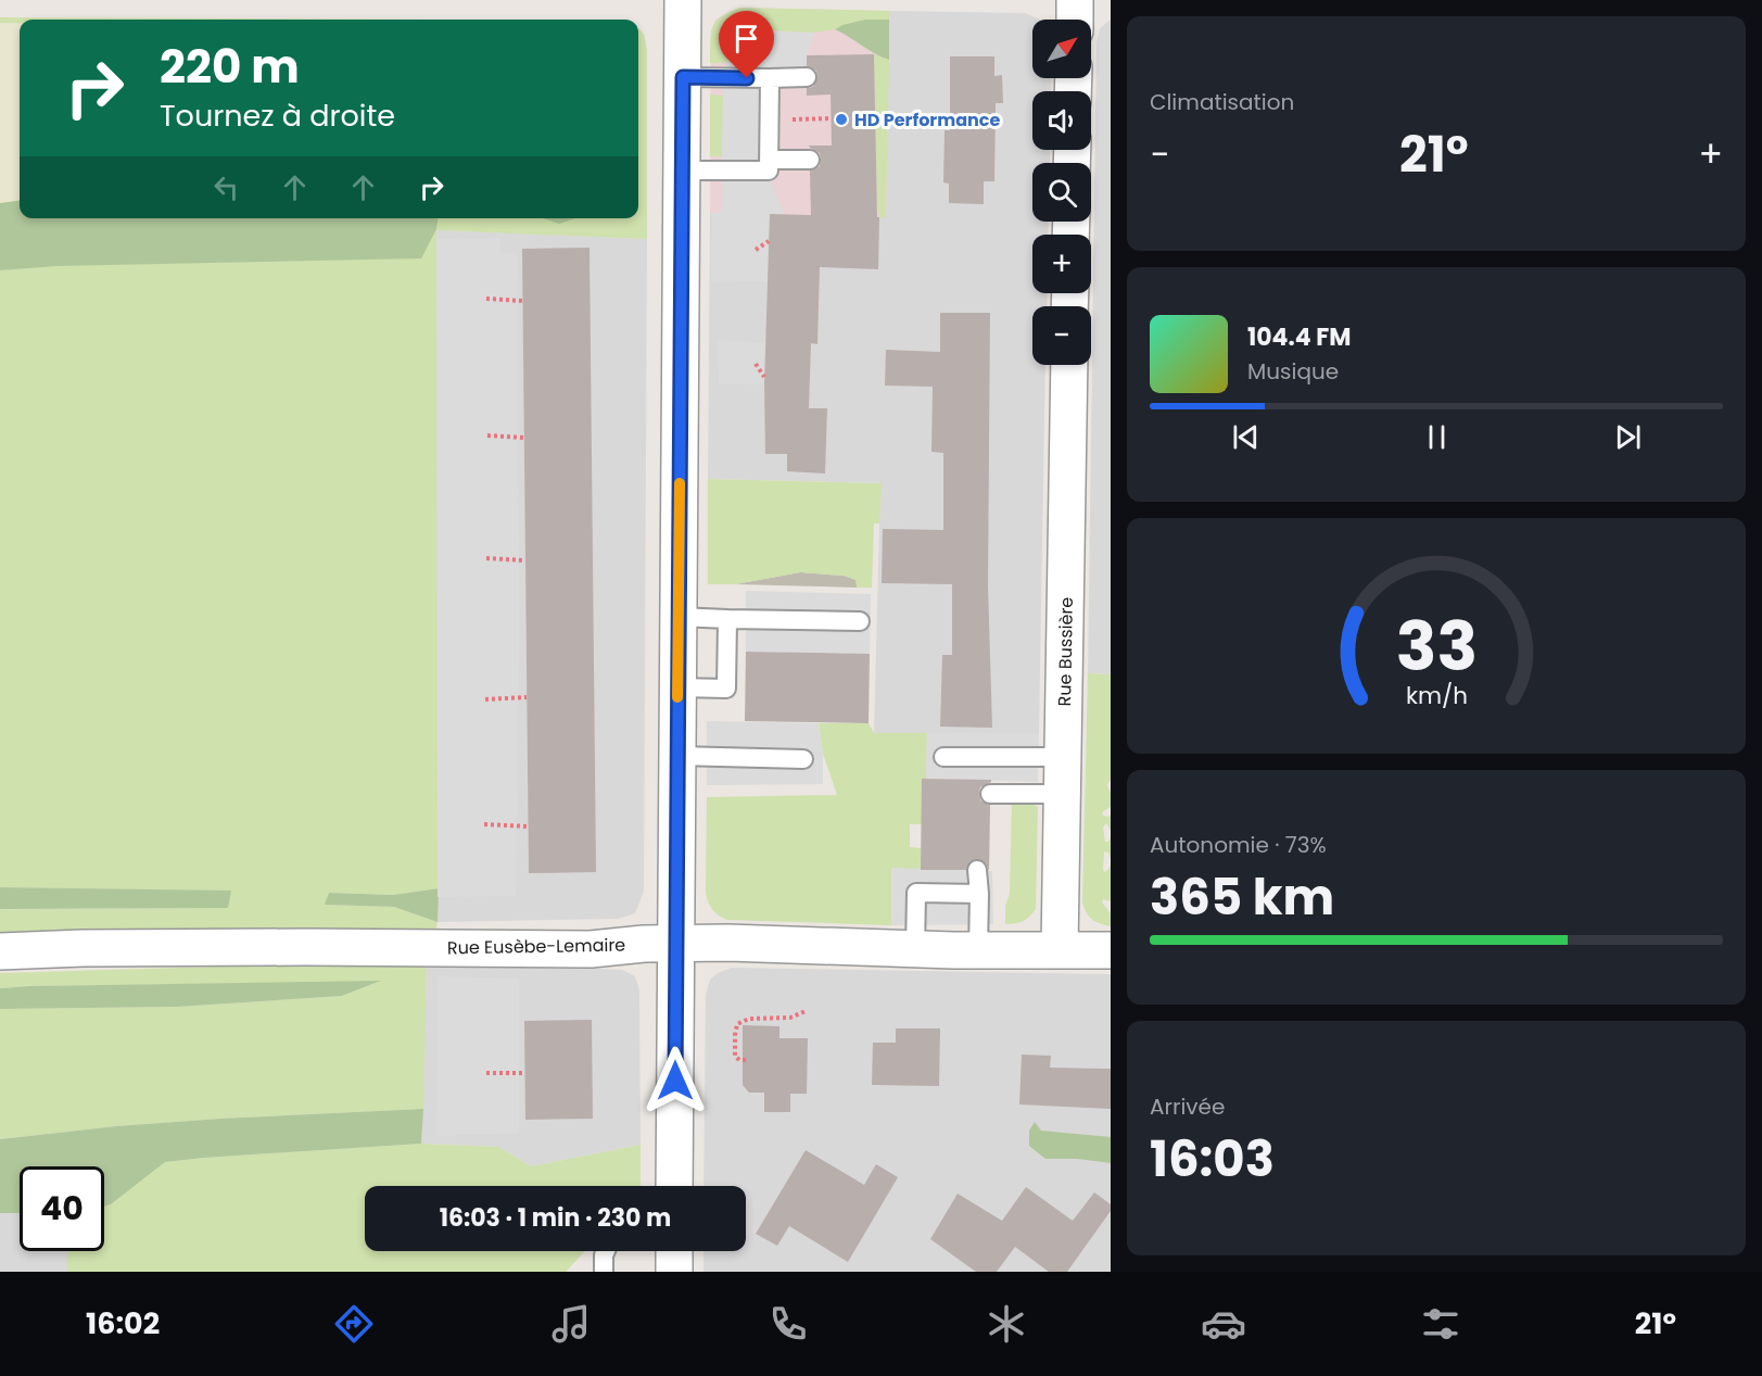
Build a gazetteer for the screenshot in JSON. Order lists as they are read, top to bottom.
{
  "streets": {
    "street": ["Rue Bussière", "Rue Eusèbe-Lemaire"]
  },
  "crossings": [
    ["Rue Bussière", "Rue Eusèbe-Lemaire"]
  ],
  "places": ["HD Performance"],
  "north": "top right",
  "page": {
    "tile": [
      "Climatisation",
      ["Autonomie · 73%", "365 km"],
      ["Arrivée", "16:03"]
    ],
    "map_buttons": ["+", "−"],
    "turn": ["220 m", "Tournez à droite"],
    "heat": ["−", "21°", "+"],
    "song": ["104.4 FM", "Musique"],
    "limit": "40",
    "trip": "16:03 · 1 min · 230 m",
    "tabs": ["16:02", "21°"],
    "gauge": ["33", "km/h"]
  }
}
